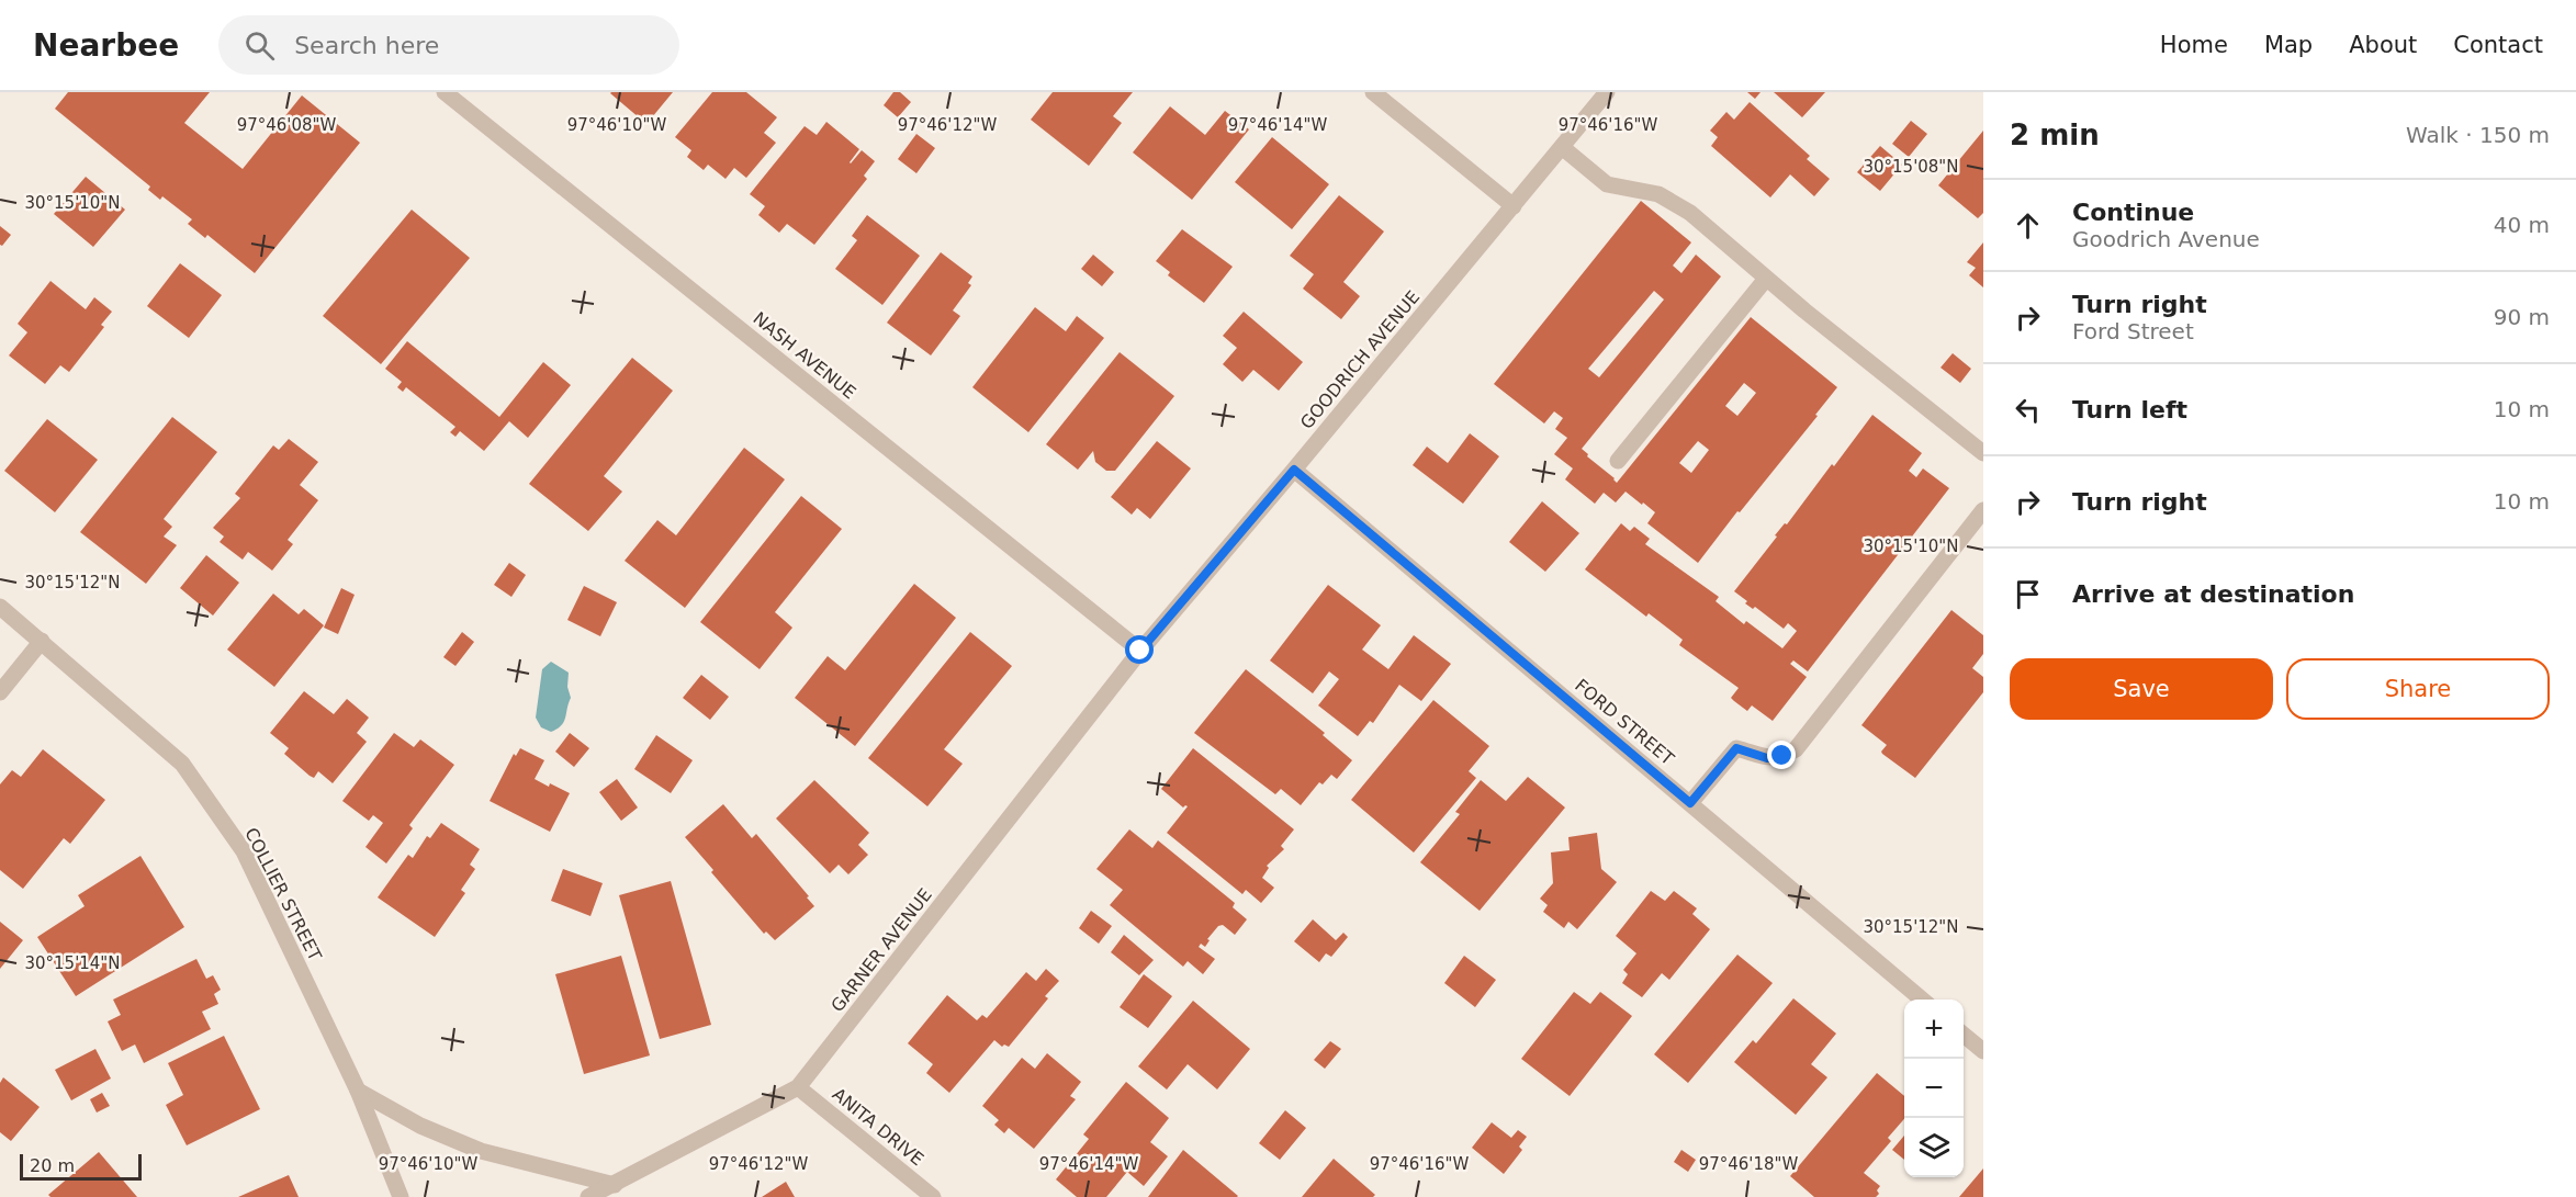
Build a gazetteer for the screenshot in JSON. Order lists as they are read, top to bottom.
{
  "streets": {
    "street": [
      "NASH AVENUE",
      "GOODRICH AVENUE",
      "FORD STREET",
      "COLLIER STREET",
      "GARNER AVENUE",
      "ANITA DRIVE"
    ]
  },
  "crossings": [
    ["NASH AVENUE", "GOODRICH AVENUE"],
    ["NASH AVENUE", "GARNER AVENUE"],
    ["GOODRICH AVENUE", "FORD STREET"],
    ["GOODRICH AVENUE", "GARNER AVENUE"],
    ["GARNER AVENUE", "ANITA DRIVE"]
  ],
  "scale_bar": "20 m",
  "page": {
    "header": "Nearbee",
    "search": "Search here",
    "nav": [
      "Home",
      "Map",
      "About",
      "Contact"
    ],
    "heading": ["2 min", "Walk · 150 m"],
    "list": [
      ["Continue", "Goodrich Avenue", "40 m"],
      ["Turn right", "Ford Street", "90 m"],
      ["Turn left", "10 m"],
      ["Turn right", "10 m"],
      "Arrive at destination"
    ],
    "buttons": ["Save", "Share"],
    "map_buttons": ["+", "−"],
    "scale": "20 m"
  },
  "coordinates": [
    "97°46'08\"W",
    "97°46'10\"W",
    "97°46'12\"W",
    "97°46'14\"W",
    "97°46'16\"W",
    "30°15'08\"N",
    "30°15'10\"N",
    "30°15'12\"N",
    "30°15'14\"N",
    "97°46'18\"W"
  ]
}
